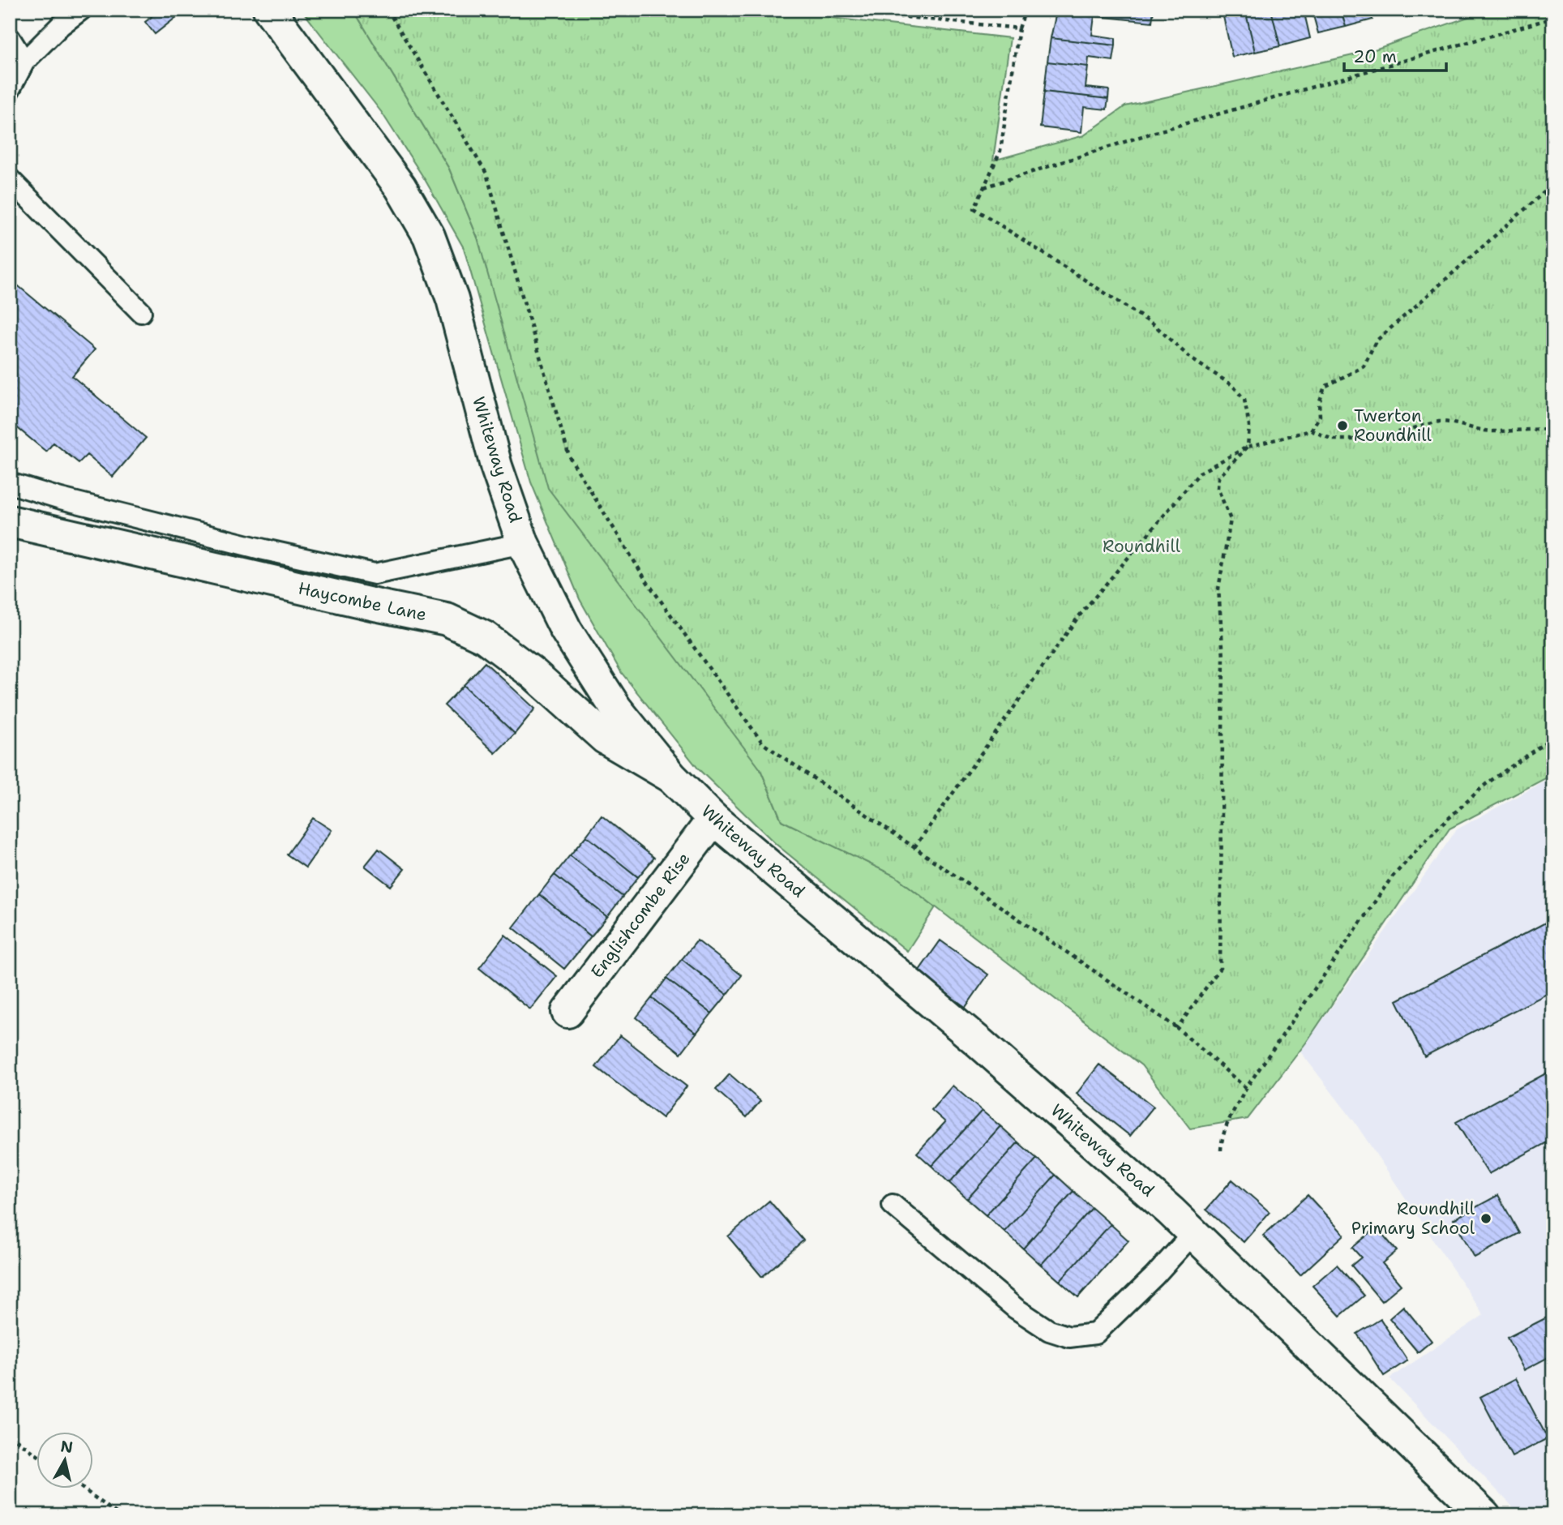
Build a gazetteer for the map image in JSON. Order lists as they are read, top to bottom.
{
  "streets": {
    "street": ["Whiteway Road", "Haycombe Lane", "Englishcombe Rise"]
  },
  "crossings": [
    ["Whiteway Road", "Haycombe Lane"],
    ["Whiteway Road", "Englishcombe Rise"]
  ],
  "parks": ["Roundhill"],
  "places": ["Twerton Roundhill", "Roundhill Primary School"],
  "scale_bar": "20 m",
  "north": "top"
}
